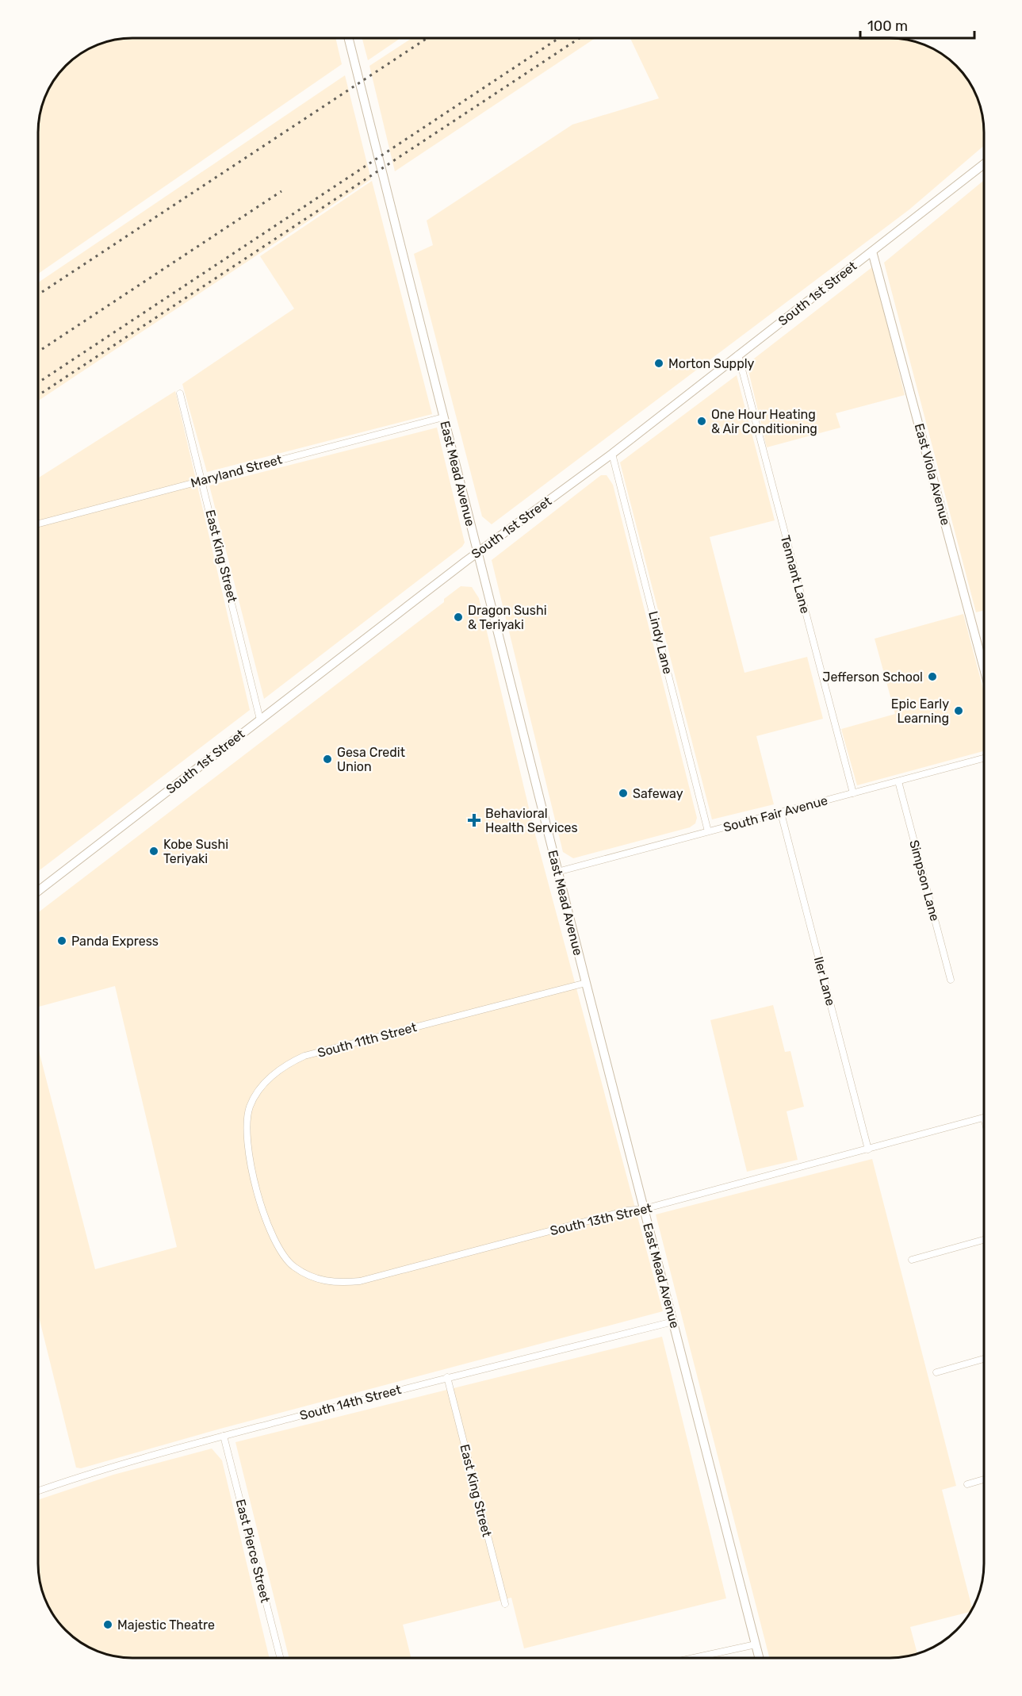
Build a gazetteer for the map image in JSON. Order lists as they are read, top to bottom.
{
  "streets": {
    "street": [
      "South 1st Street",
      "Maryland Street",
      "East Mead Avenue",
      "East Viola Avenue",
      "East King Street",
      "Tennant Lane",
      "Lindy Lane",
      "South Fair Avenue",
      "Simpson Lane",
      "Iler Lane",
      "South 11th Street",
      "South 13th Street",
      "South 14th Street",
      "East Pierce Street"
    ]
  },
  "crossings": [
    ["South 1st Street", "East Mead Avenue"],
    ["South 1st Street", "East Viola Avenue"],
    ["South 1st Street", "East King Street"],
    ["South 1st Street", "Tennant Lane"],
    ["South 1st Street", "Lindy Lane"],
    ["Maryland Street", "East Mead Avenue"],
    ["Maryland Street", "East King Street"],
    ["East Mead Avenue", "South Fair Avenue"],
    ["East Mead Avenue", "South 11th Street"],
    ["East Mead Avenue", "South 13th Street"],
    ["East Mead Avenue", "South 14th Street"],
    ["East King Street", "South 14th Street"],
    ["Tennant Lane", "South Fair Avenue"],
    ["Lindy Lane", "South Fair Avenue"],
    ["South Fair Avenue", "Simpson Lane"],
    ["South Fair Avenue", "Iler Lane"],
    ["Iler Lane", "South 13th Street"],
    ["South 11th Street", "South 13th Street"],
    ["South 14th Street", "East Pierce Street"]
  ],
  "places": {
    "other": [
      "Morton Supply",
      "One Hour Heating & Air Conditioning",
      "Dragon Sushi & Teriyaki",
      "Jefferson School",
      "Epic Early Learning",
      "Gesa Credit Union",
      "Safeway",
      "Kobe Sushi Teriyaki",
      "Panda Express",
      "Majestic Theatre"
    ],
    "health": ["Behavioral Health Services"]
  },
  "scale_bar": "100 m"
}
